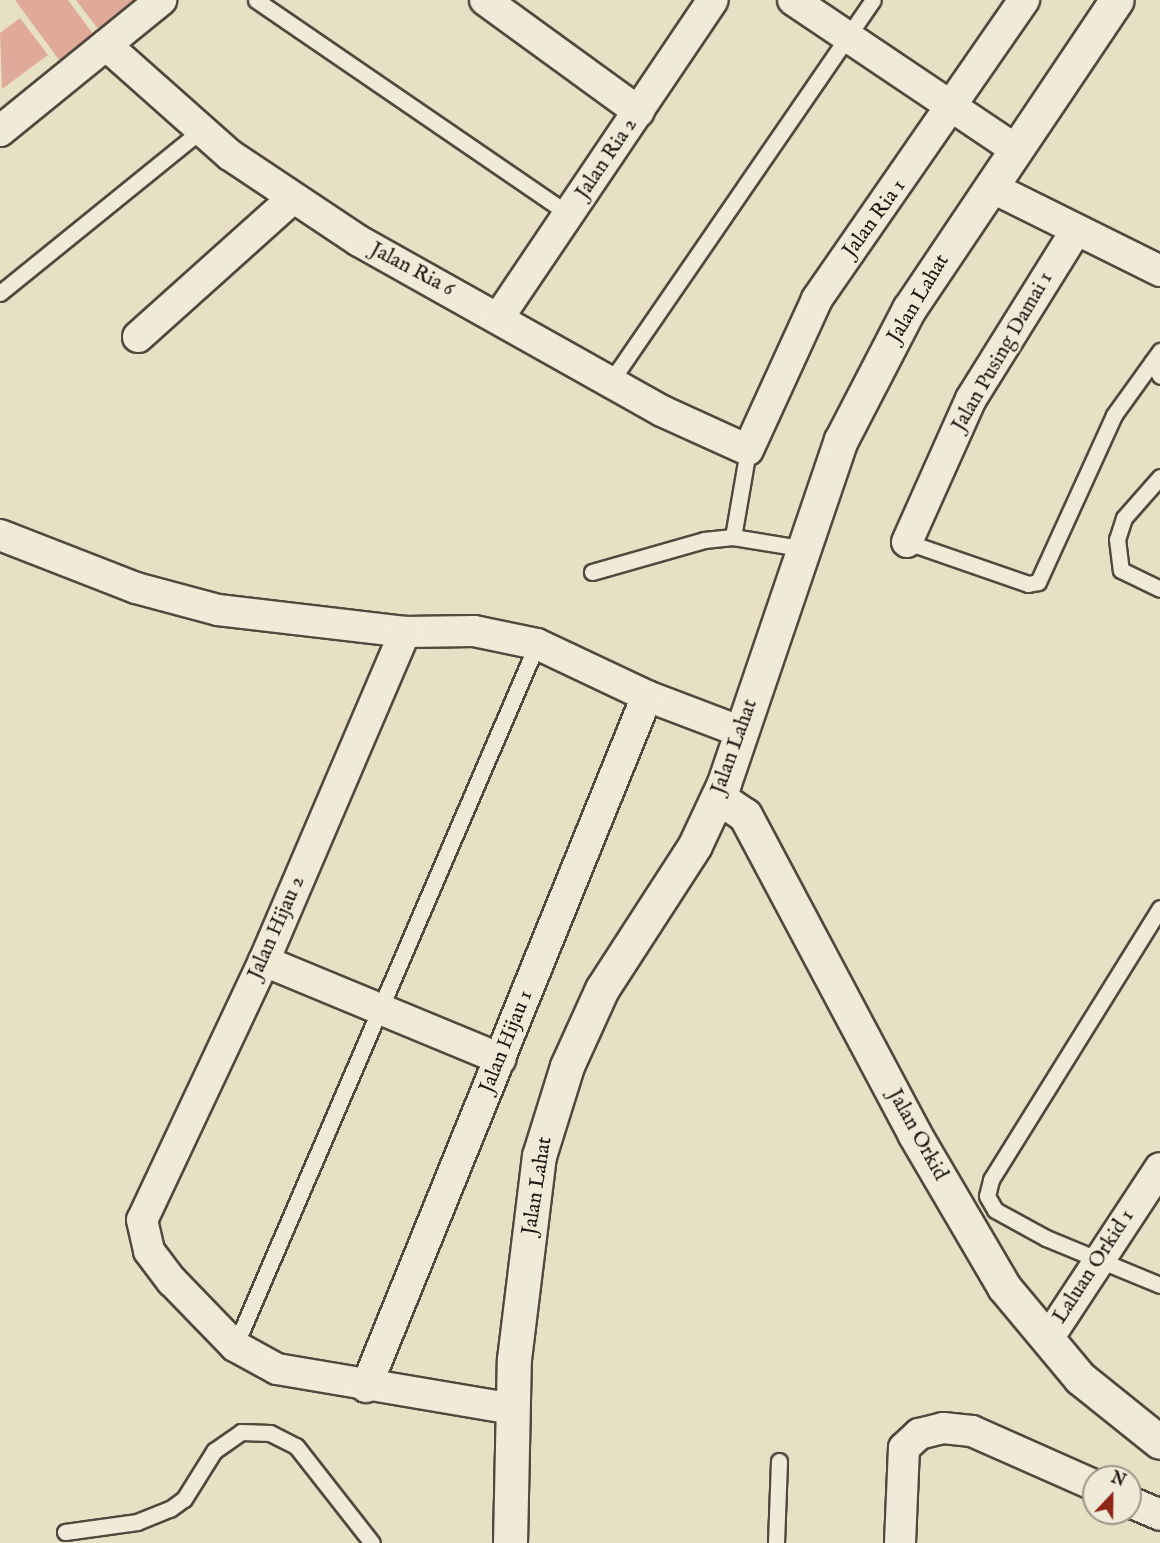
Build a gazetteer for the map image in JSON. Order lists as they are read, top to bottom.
{
  "streets": {
    "main road": ["Jalan Lahat", "Jalan Orkid"],
    "street": [
      "Jalan Ria 2",
      "Jalan Ria 1",
      "Jalan Ria 6",
      "Jalan Pusing Damai 1",
      "Jalan Hijau 2",
      "Jalan Hijau 1",
      "Laluan Orkid 1"
    ]
  },
  "crossings": [
    ["Jalan Ria 2", "Jalan Ria 6"],
    ["Jalan Ria 1", "Jalan Ria 6"],
    ["Jalan Lahat", "Jalan Orkid"],
    ["Jalan Orkid", "Laluan Orkid 1"]
  ],
  "north": "top"
}
